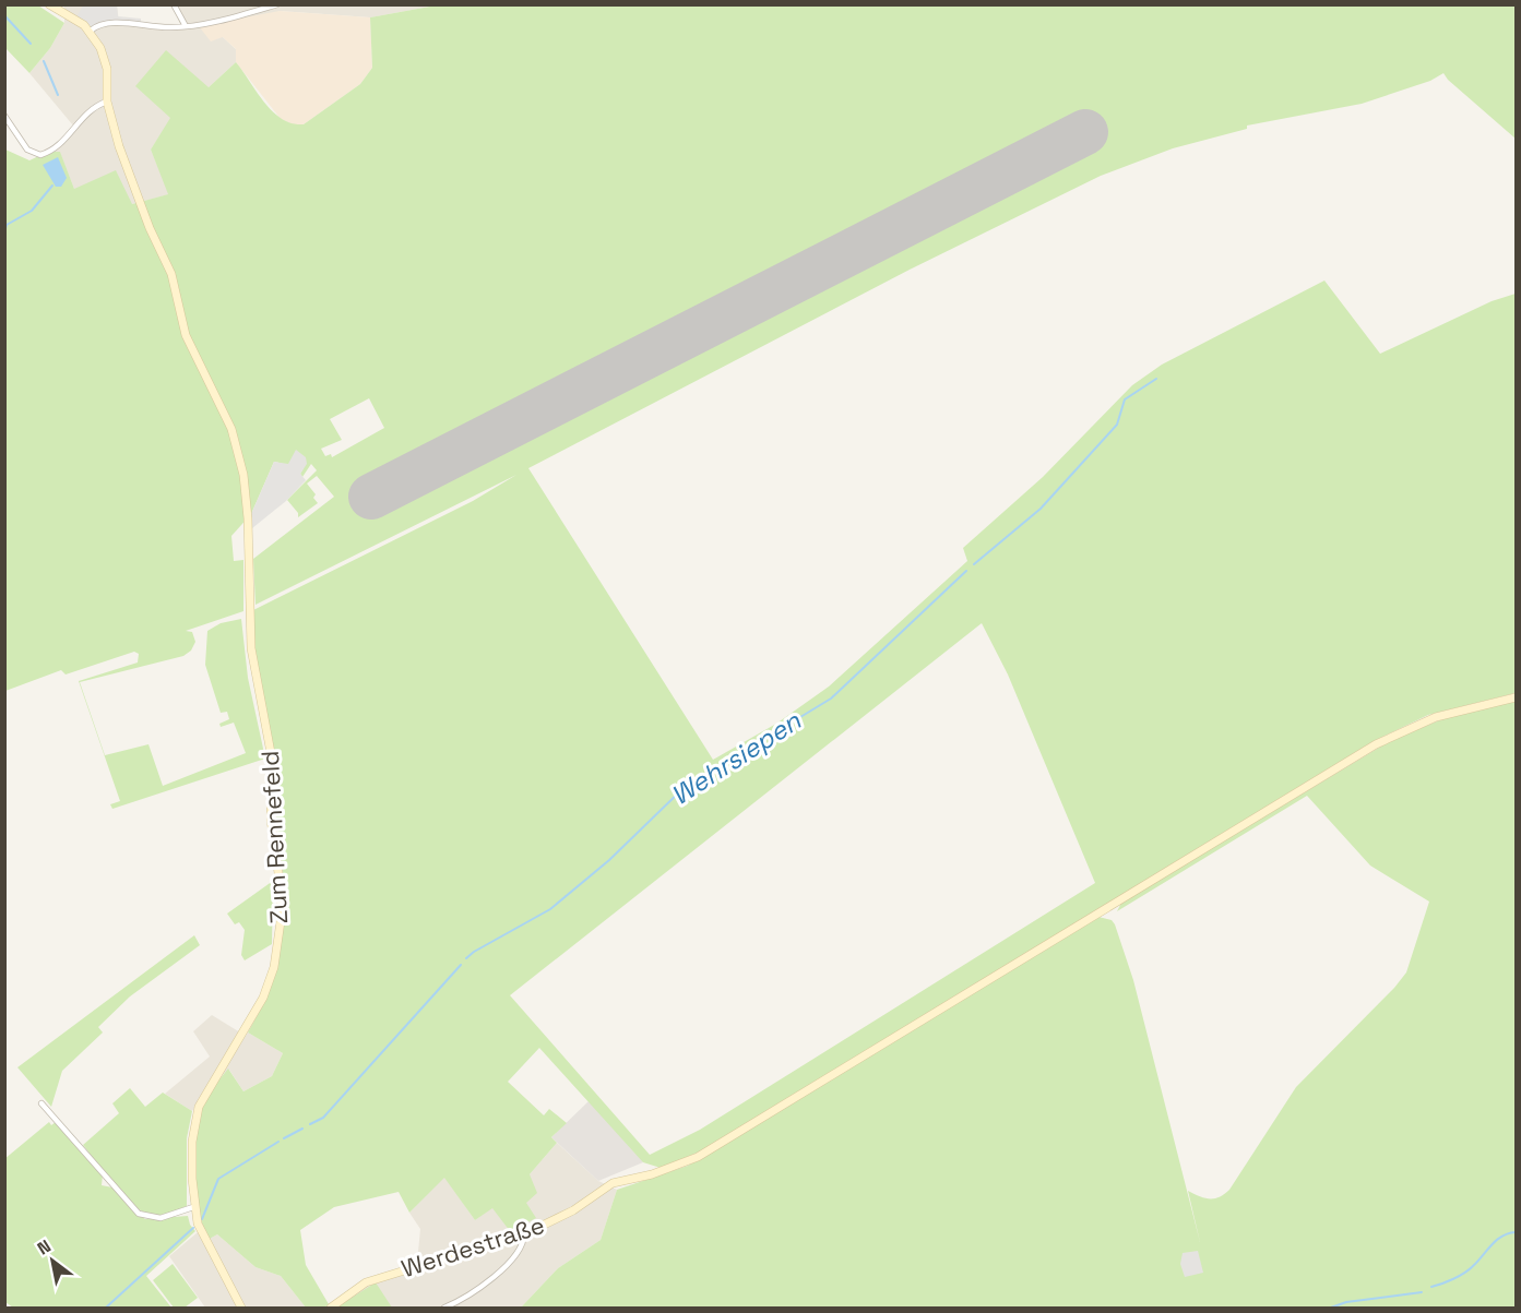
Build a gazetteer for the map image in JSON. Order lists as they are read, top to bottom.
{
  "streets": {
    "street": ["Zum Rennefeld", "Werdestraße"]
  },
  "water": ["Wehrsiepen"],
  "north": "top left"
}
